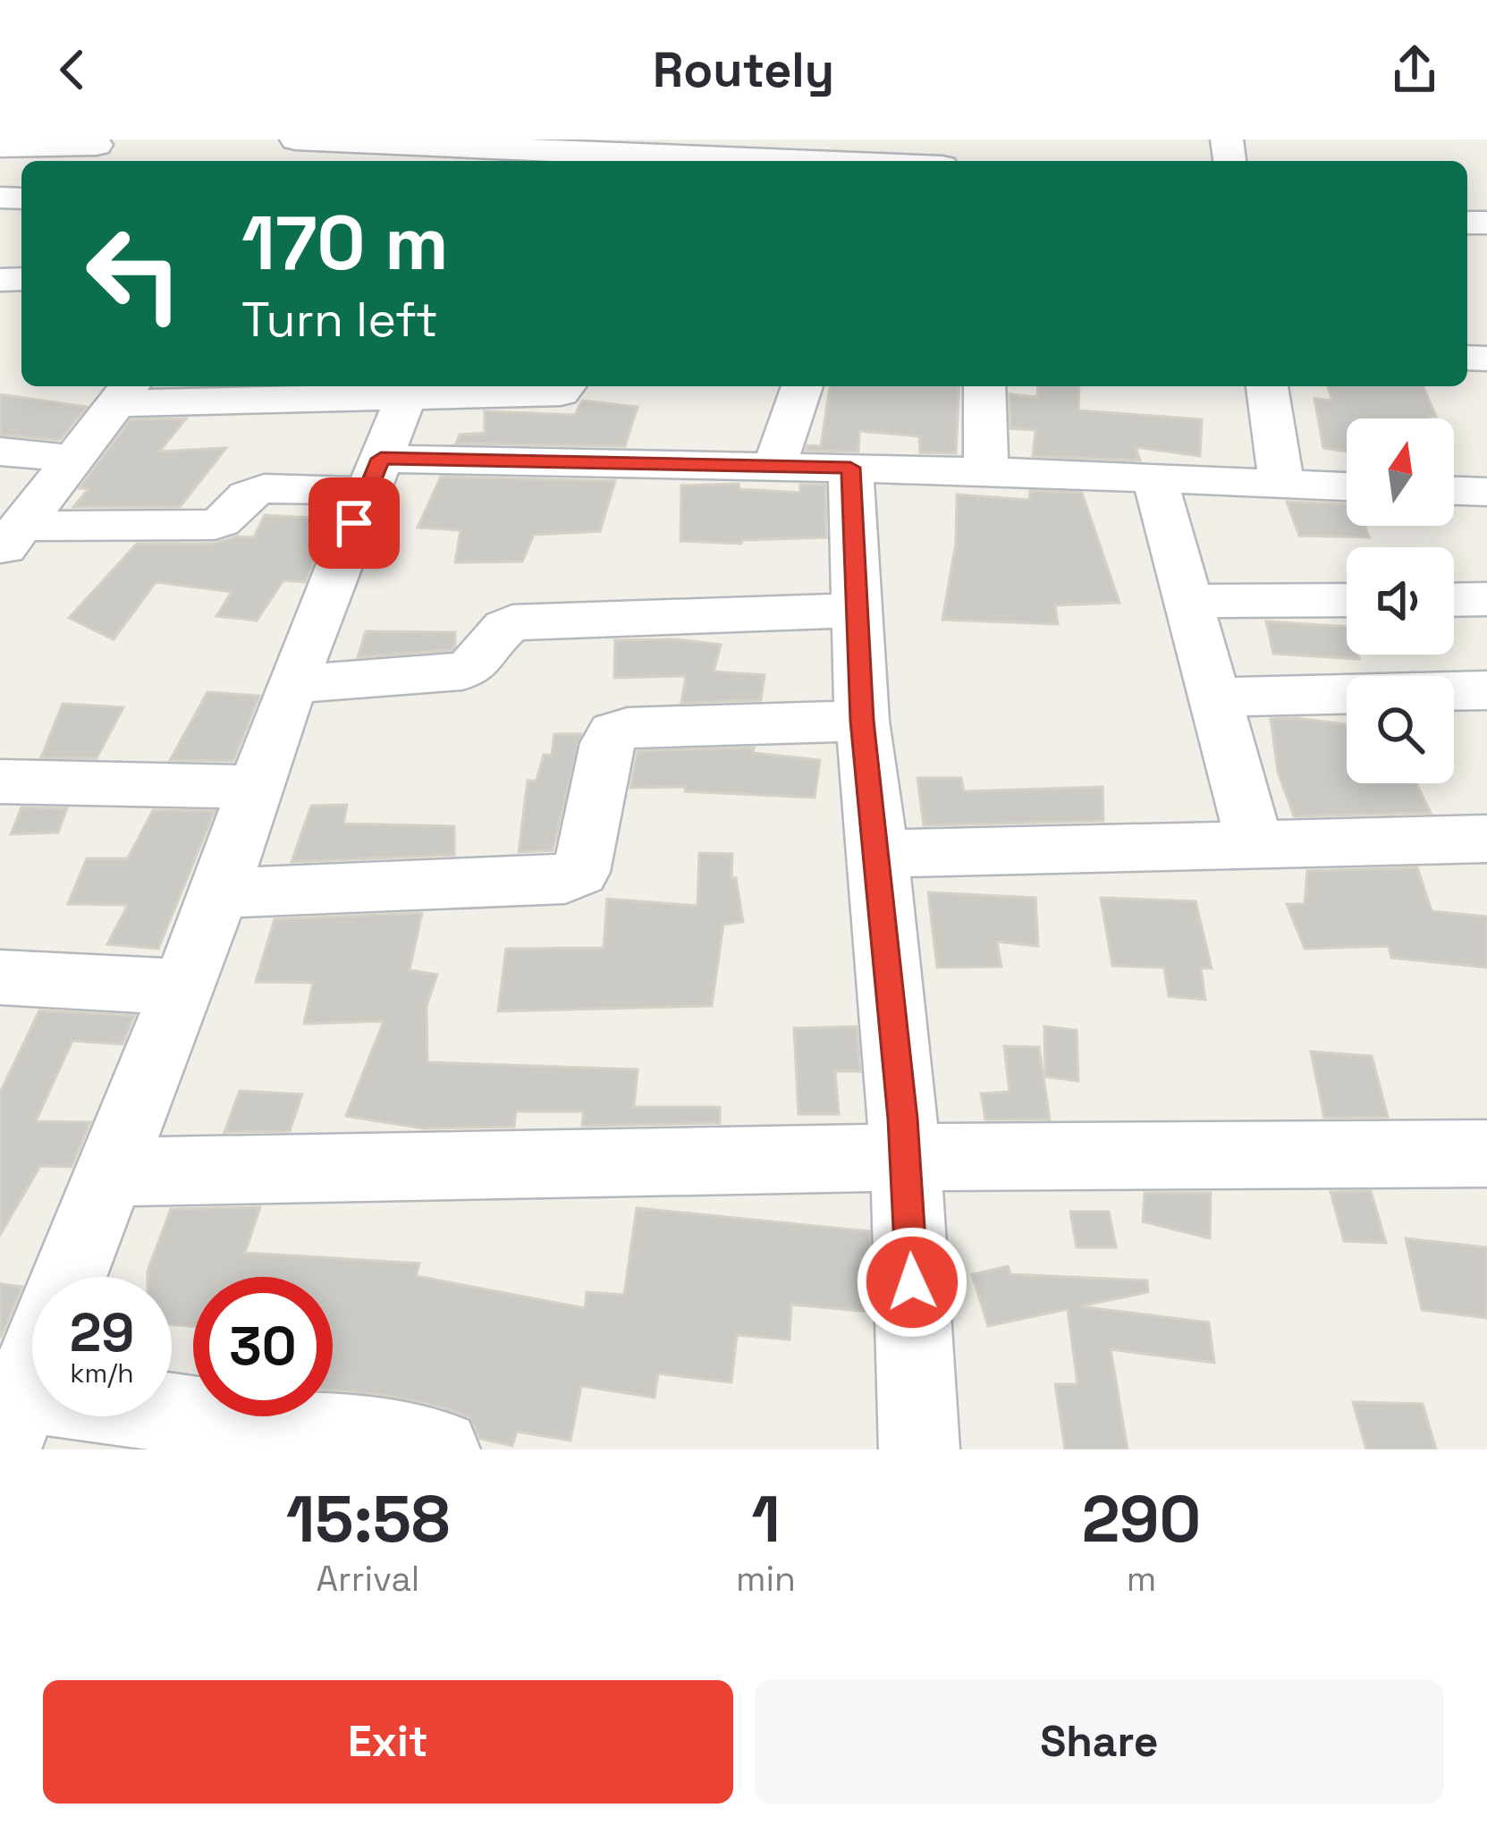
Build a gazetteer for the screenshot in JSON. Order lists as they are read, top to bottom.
{
  "north": "top",
  "page": {
    "header": "Routely",
    "turn": ["170 m", "Turn left"],
    "speed": "29 km/h",
    "limit": "30",
    "eta": [
      "15:58",
      "Arrival",
      "1",
      "min",
      "290",
      "m"
    ],
    "buttons": ["Exit", "Share"]
  }
}
